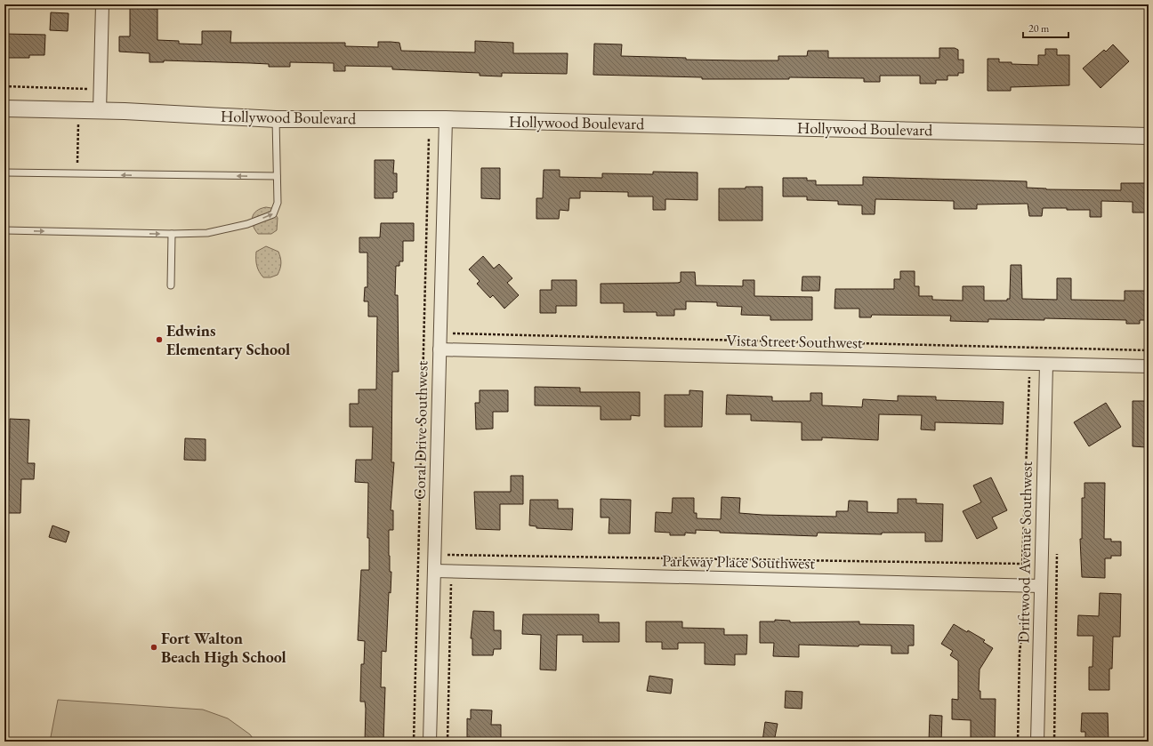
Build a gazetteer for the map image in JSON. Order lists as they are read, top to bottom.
{
  "streets": {
    "street": [
      "Hollywood Boulevard",
      "Vista Street Southwest",
      "Coral Drive Southwest",
      "Driftwood Avenue Southwest",
      "Parkway Place Southwest"
    ]
  },
  "crossings": [
    ["Hollywood Boulevard", "Coral Drive Southwest"],
    ["Vista Street Southwest", "Coral Drive Southwest"],
    ["Vista Street Southwest", "Driftwood Avenue Southwest"],
    ["Coral Drive Southwest", "Parkway Place Southwest"],
    ["Driftwood Avenue Southwest", "Parkway Place Southwest"]
  ],
  "places": ["Edwins Elementary School", "Fort Walton Beach High School"],
  "scale_bar": "20 m"
}
